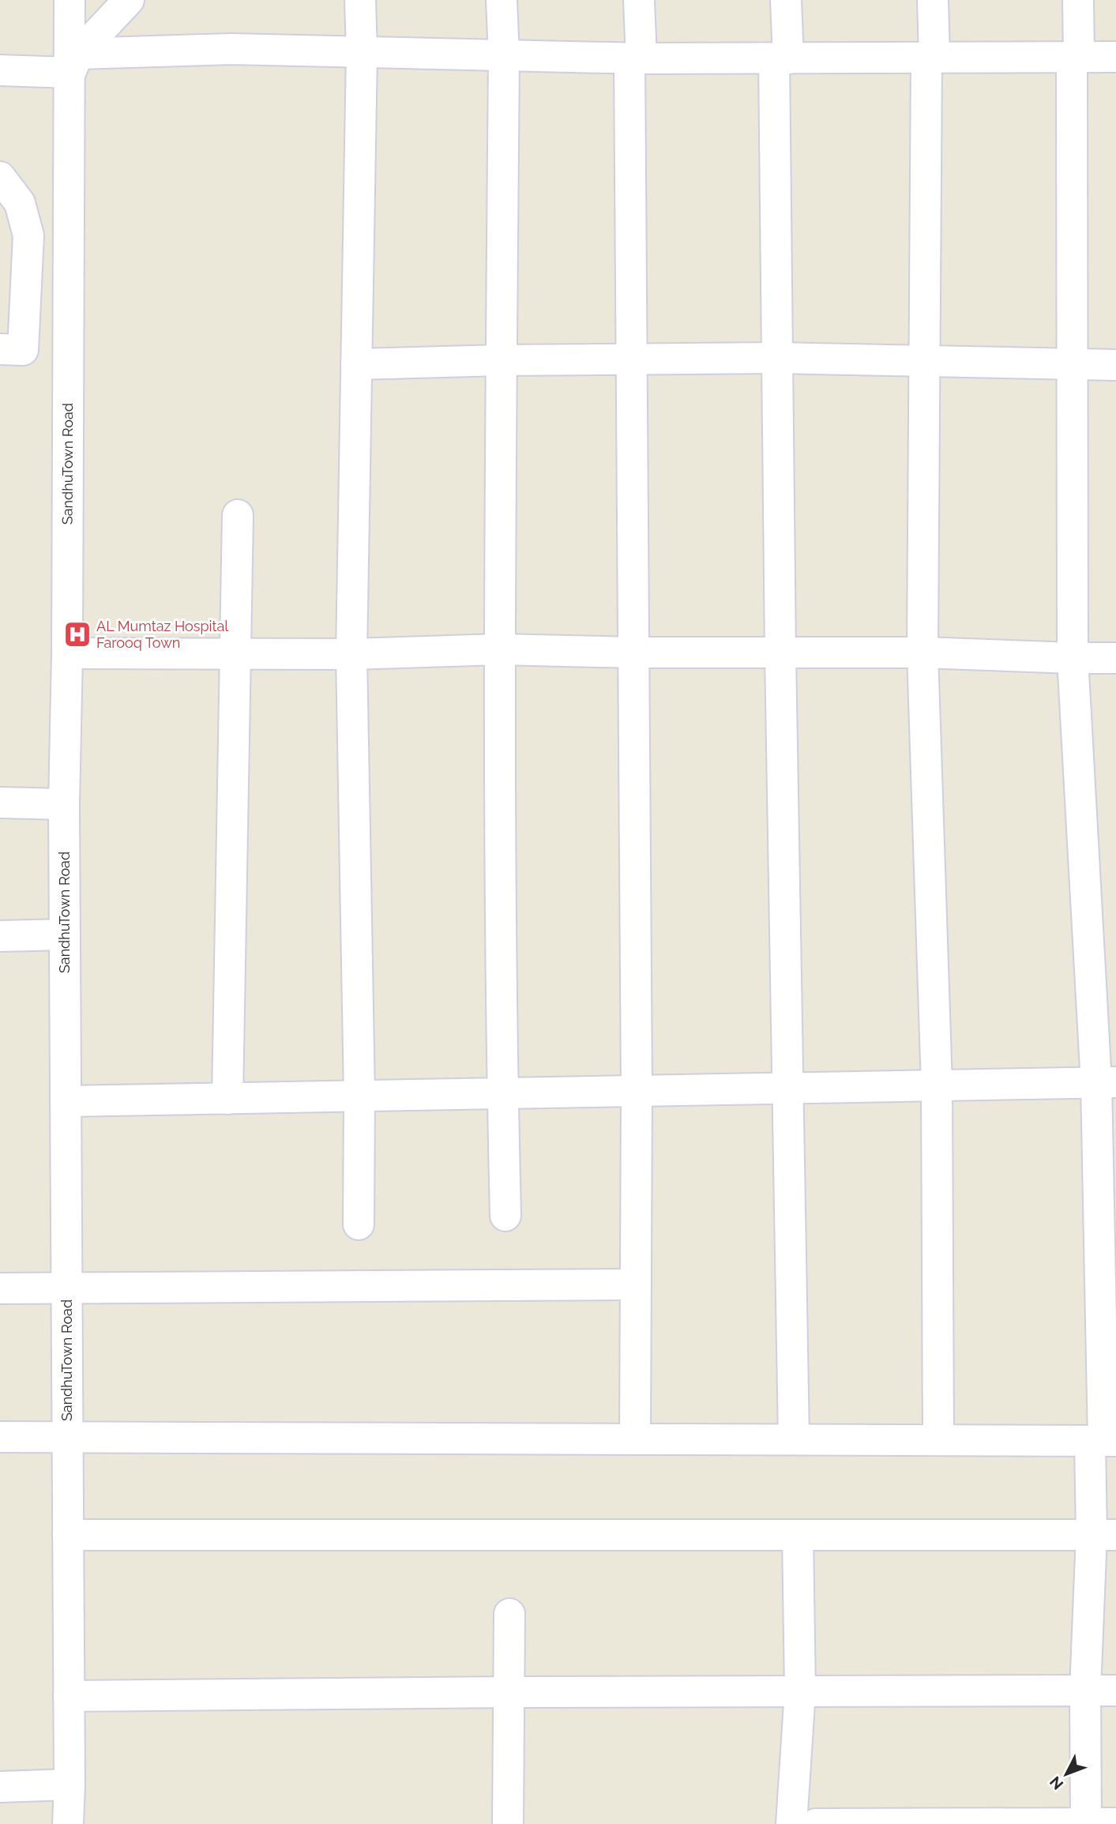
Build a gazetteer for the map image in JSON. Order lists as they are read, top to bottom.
{
  "streets": {
    "street": ["SandhuTown Road"]
  },
  "places": {
    "hospital": ["AL Mumtaz Hospital Farooq Town"]
  },
  "north": "bottom left"
}
